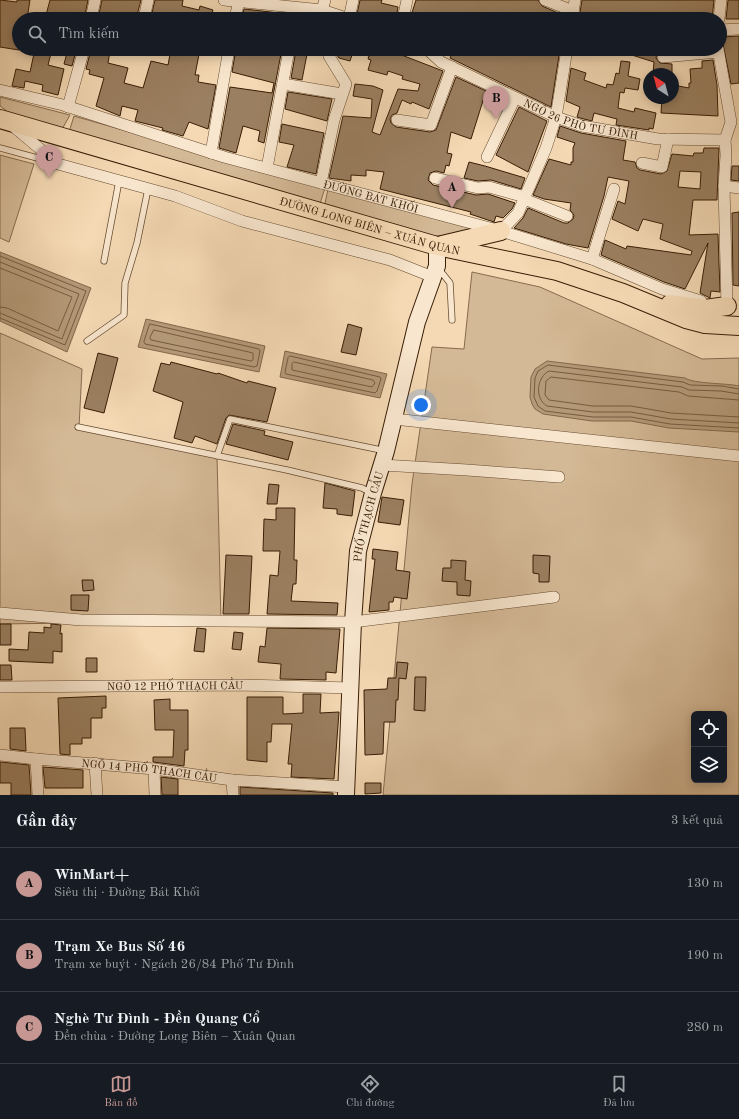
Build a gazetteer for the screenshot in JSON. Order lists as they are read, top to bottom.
{
  "streets": {
    "main road": ["ĐƯỜNG LONG BIÊN – XUÂN QUAN"],
    "street": [
      "NGÕ 26 PHỐ TƯ ĐÌNH",
      "ĐƯỜNG BÁT KHỐI",
      "PHỐ THẠCH CẦU",
      "NGÕ 12 PHỐ THẠCH CẦU",
      "NGÕ 14 PHỐ THẠCH CẦU"
    ]
  },
  "crossings": [
    ["ĐƯỜNG LONG BIÊN – XUÂN QUAN", "PHỐ THẠCH CẦU"],
    ["PHỐ THẠCH CẦU", "NGÕ 12 PHỐ THẠCH CẦU"],
    ["PHỐ THẠCH CẦU", "NGÕ 14 PHỐ THẠCH CẦU"]
  ],
  "north": "top left",
  "page": {
    "search": "Tìm kiếm",
    "pins": ["B", "C", "A"],
    "heading": ["Gần đây", "3 kết quả"],
    "list": [
      {
        "mark": "A",
        "name": "WinMart+",
        "note": "Siêu thị · Đường Bát Khối",
        "value": "130 m"
      },
      {
        "mark": "B",
        "name": "Trạm Xe Bus Số 46",
        "note": "Trạm xe buýt · Ngách 26/84 Phố Tư Đình",
        "value": "190 m"
      },
      {
        "mark": "C",
        "name": "Nghè Tư Đình - Đền Quang Cổ",
        "note": "Đền chùa · Đường Long Biên – Xuân Quan",
        "value": "280 m"
      }
    ],
    "nav": ["Bản đồ", "Chỉ đường", "Đã lưu"]
  }
}
